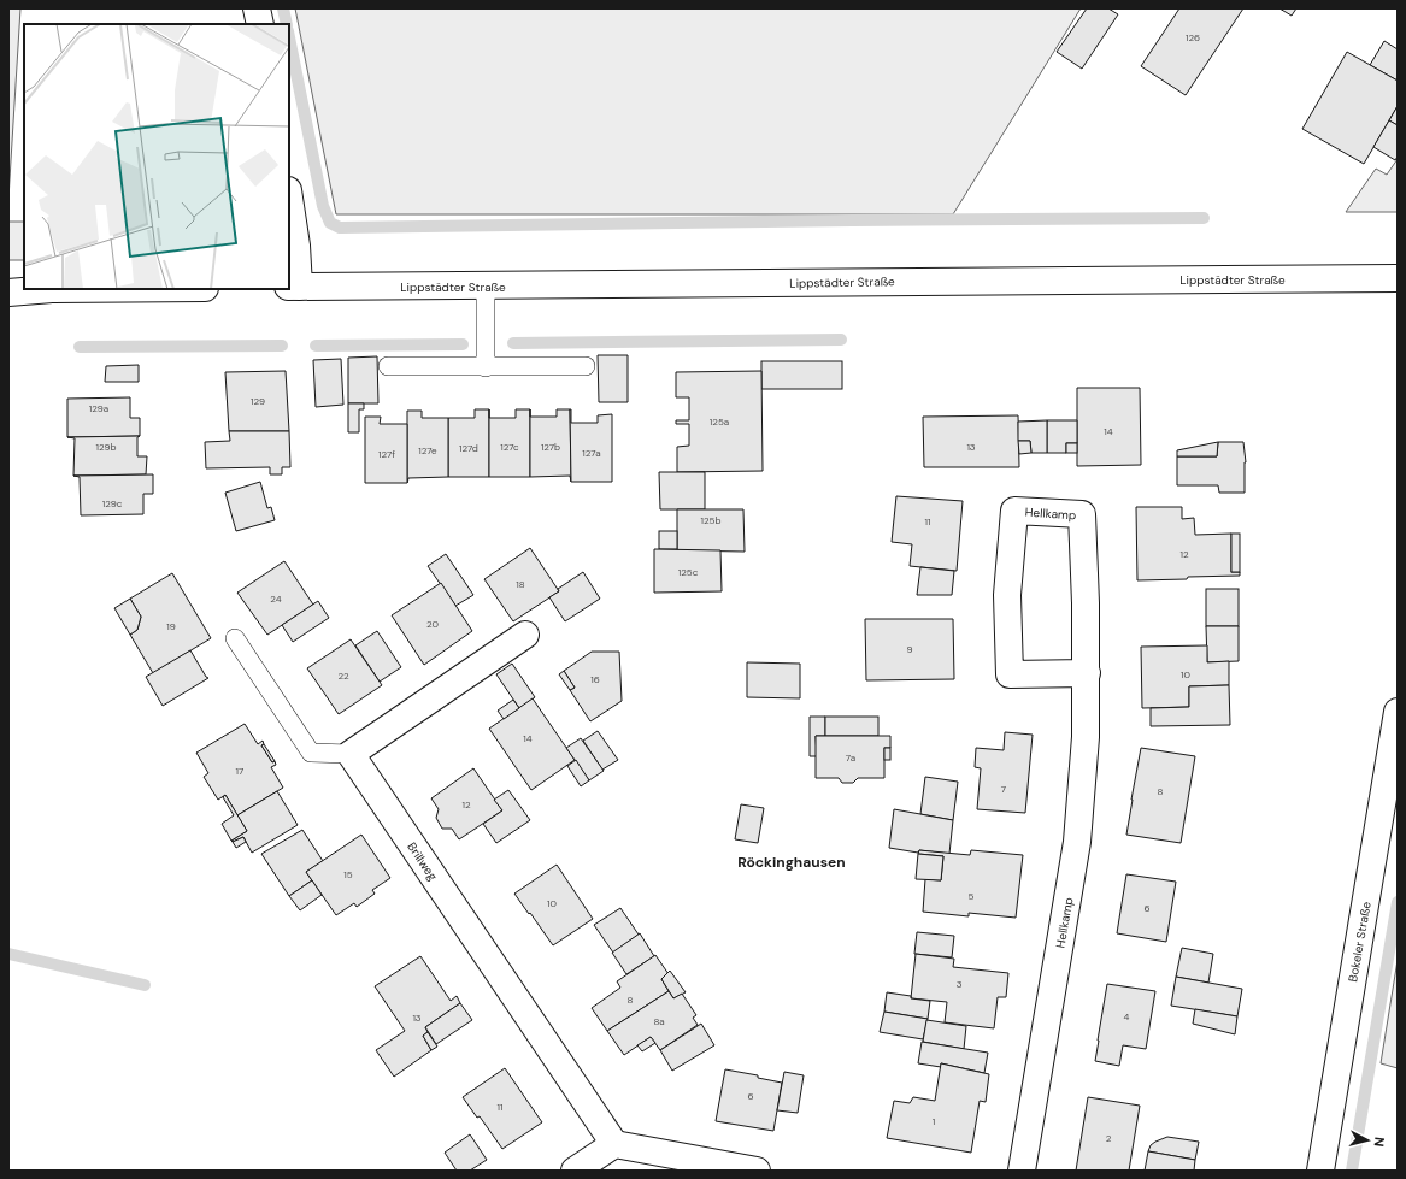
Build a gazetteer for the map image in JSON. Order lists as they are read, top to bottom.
{
  "streets": {
    "street": [
      "Lippstädter Straße",
      "Hellkamp",
      "Brillweg",
      "Bokeler Straße"
    ]
  },
  "districts": ["Röckinghausen"],
  "house_numbers": [
    "126",
    "129",
    "129a",
    "125a",
    "14",
    "129b",
    "127c",
    "127b",
    "13",
    "127d",
    "127e",
    "127a",
    "127f",
    "129c",
    "125b",
    "11",
    "12",
    "125c",
    "18",
    "24",
    "20",
    "19",
    "9",
    "10",
    "22",
    "16",
    "14",
    "7a",
    "17",
    "7",
    "8",
    "12",
    "15",
    "5",
    "10",
    "6",
    "3",
    "8",
    "4",
    "13",
    "8a",
    "6",
    "11",
    "1",
    "2"
  ],
  "north": "right"
}
